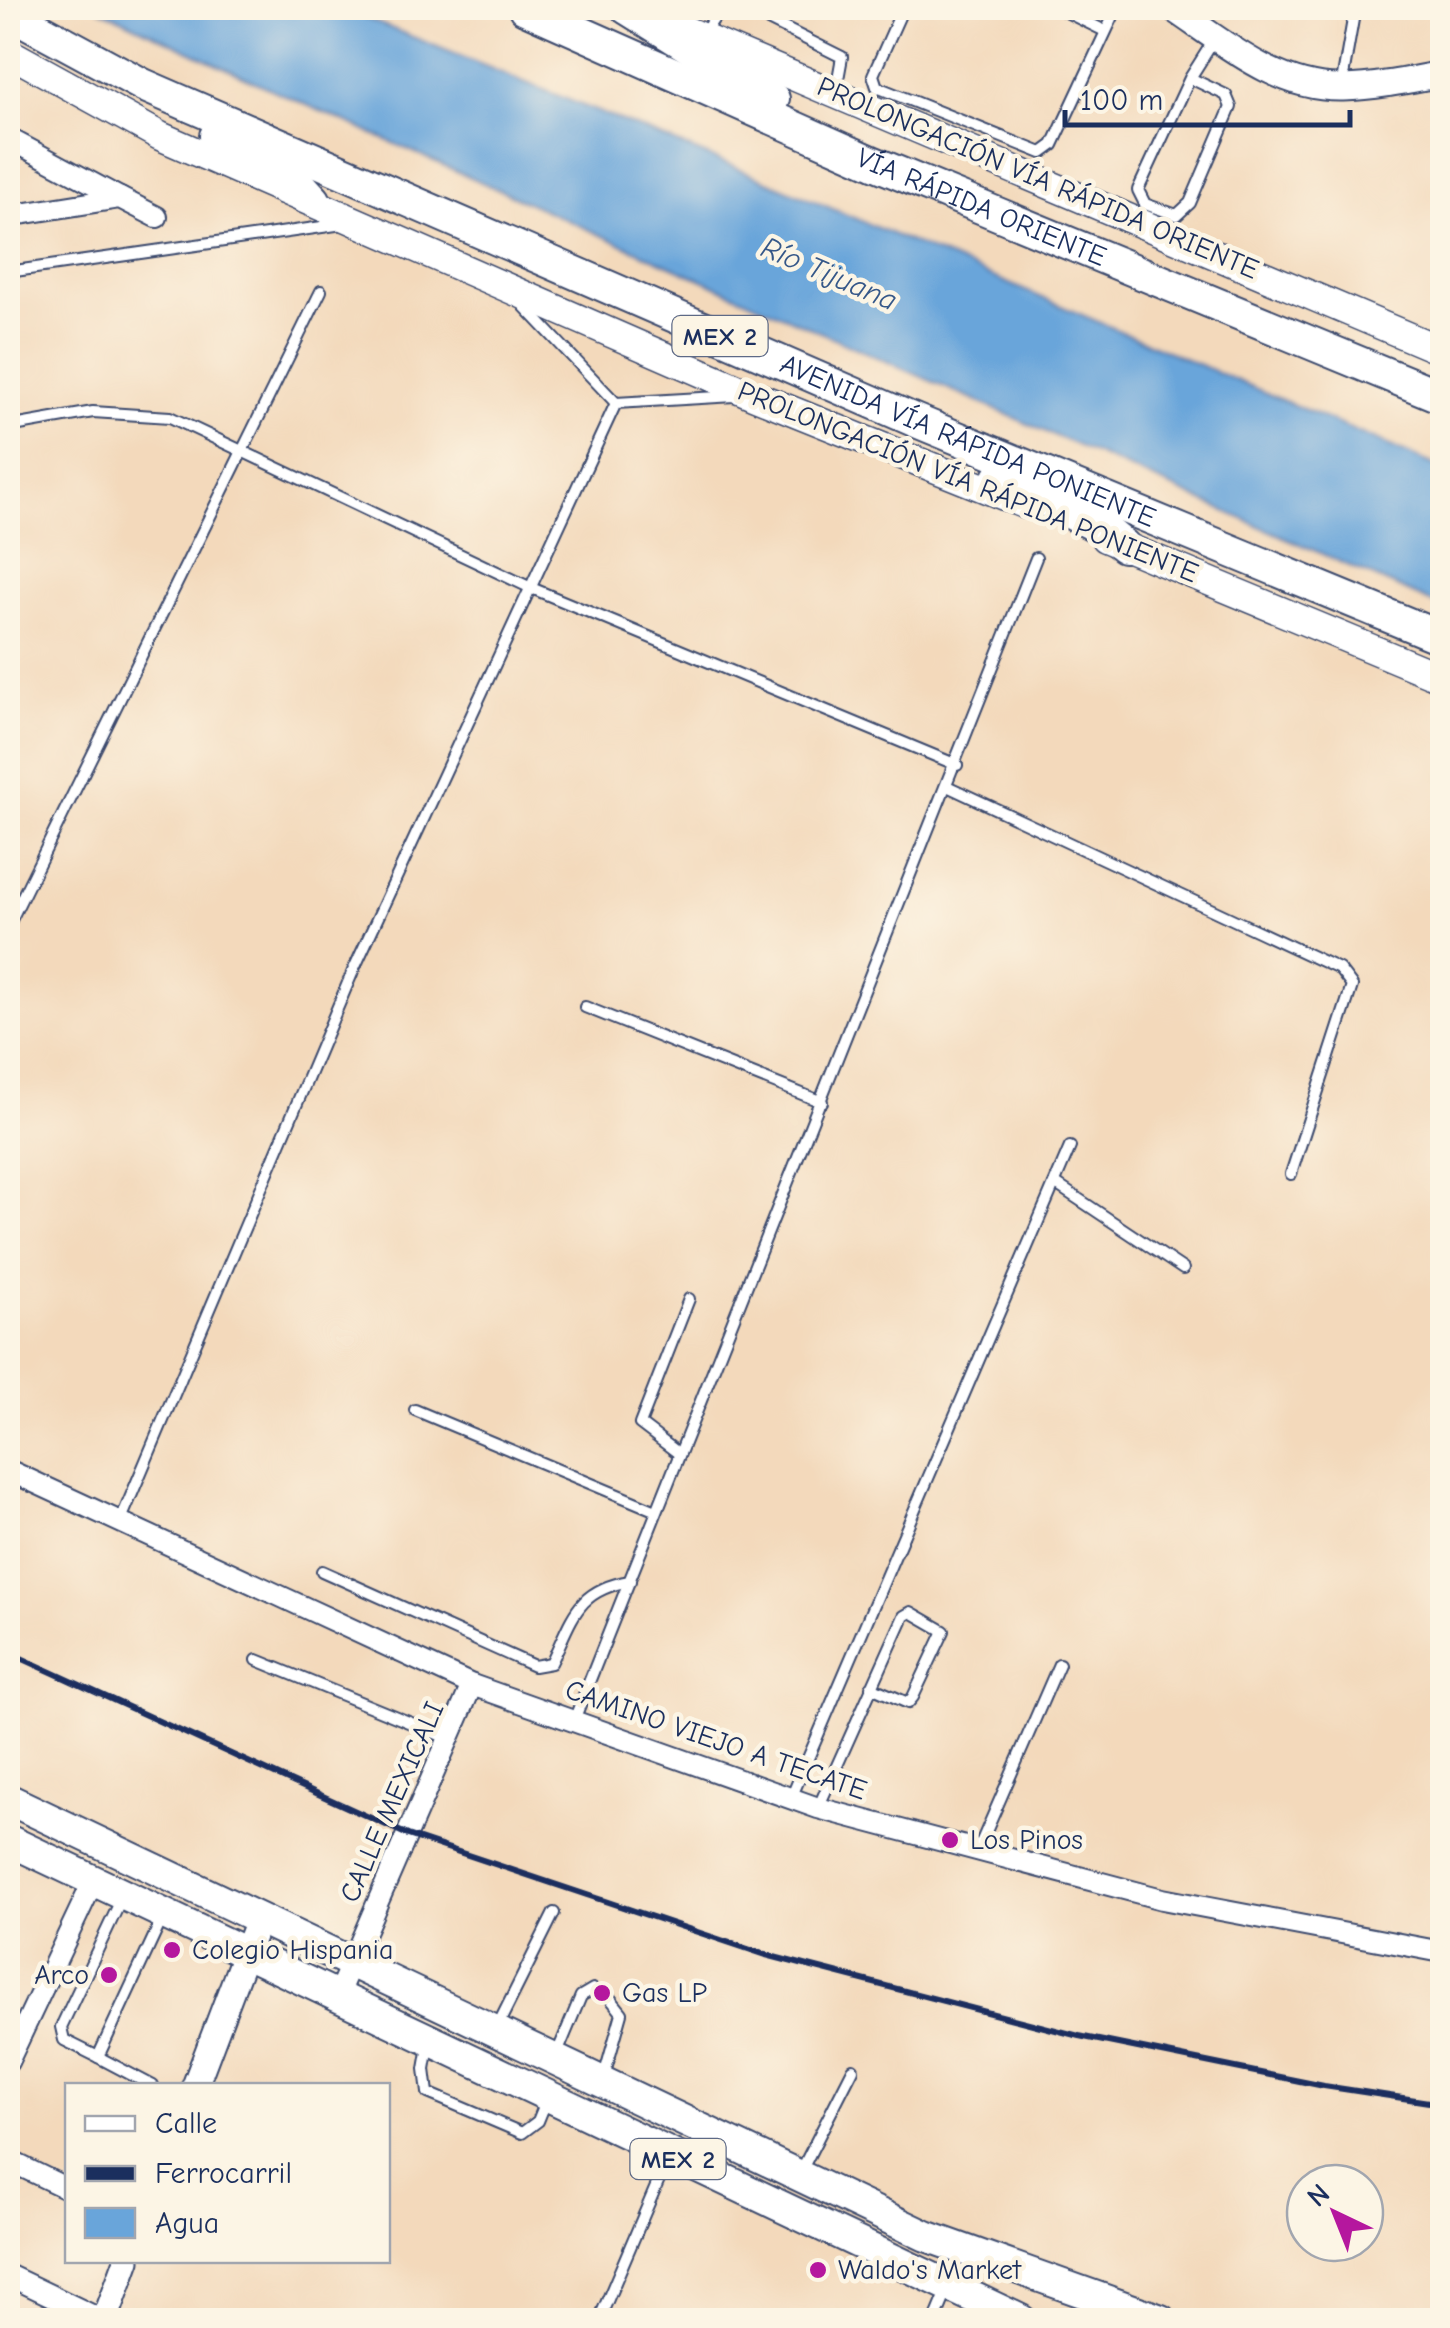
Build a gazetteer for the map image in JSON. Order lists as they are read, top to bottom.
{
  "streets": {
    "highway": ["VÍA RÁPIDA ORIENTE", "MEX 2", "AVENIDA VÍA RÁPIDA PONIENTE"],
    "main road": ["PROLONGACIÓN VÍA RÁPIDA ORIENTE", "PROLONGACIÓN VÍA RÁPIDA PONIENTE"],
    "street": ["CAMINO VIEJO A TECATE", "CALLE MEXICALI"]
  },
  "crossings": [
    ["MEX 2", "CALLE MEXICALI"],
    ["CAMINO VIEJO A TECATE", "CALLE MEXICALI"]
  ],
  "water": ["Río Tijuana"],
  "places": [
    "Los Pinos",
    "Colegio Hispania",
    "Arco",
    "Gas LP",
    "Waldo's Market"
  ],
  "legend": ["Calle", "Ferrocarril", "Agua"],
  "scale_bar": "100 m",
  "north": "top left"
}
